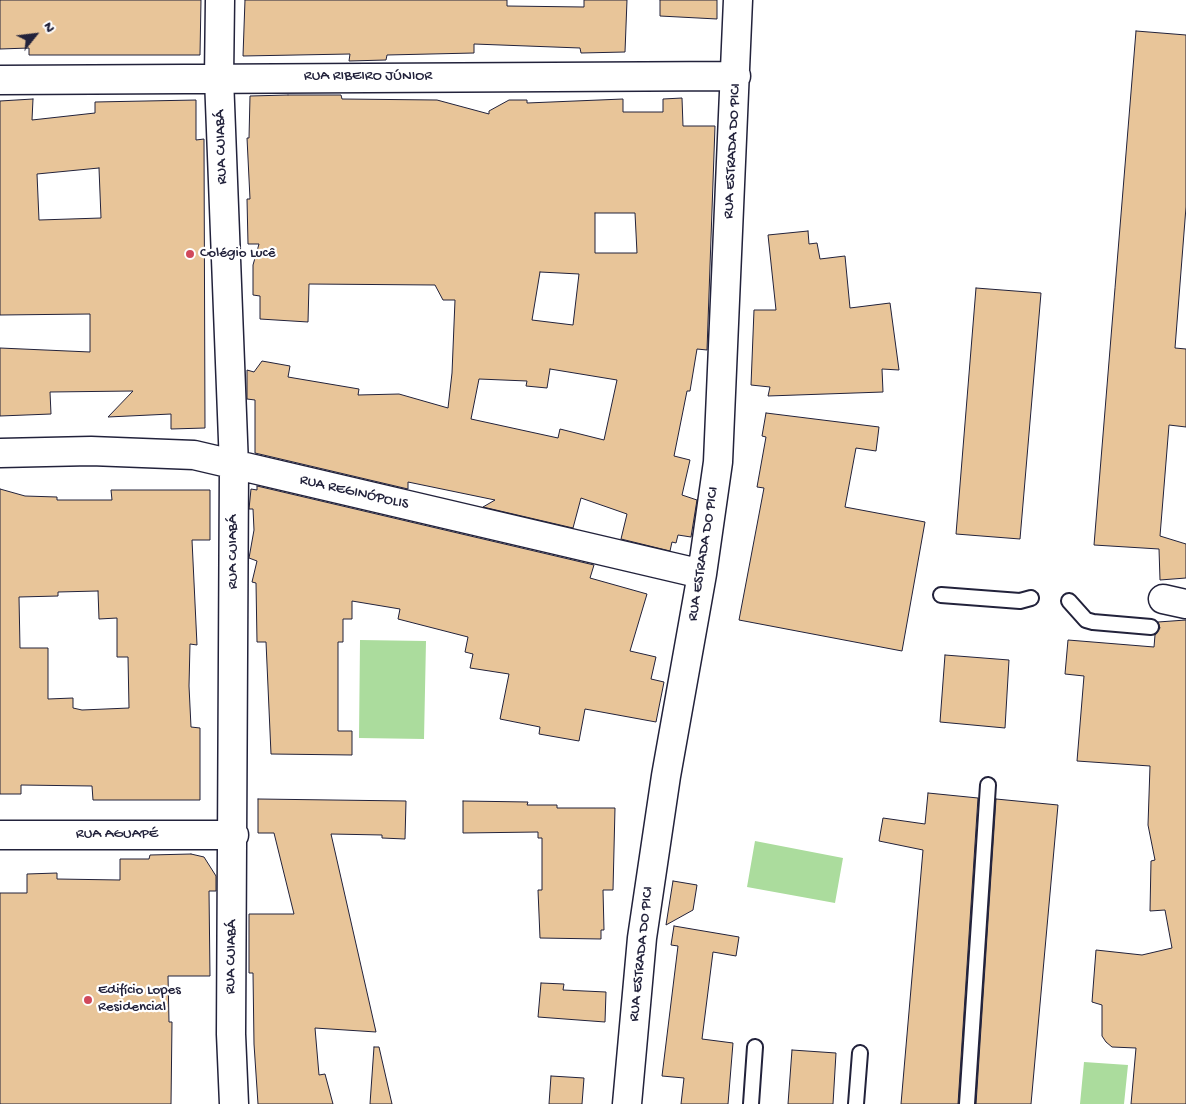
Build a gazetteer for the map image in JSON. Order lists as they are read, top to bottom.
{
  "streets": {
    "street": [
      "RUA RIBEIRO JÚNIOR",
      "RUA CUIABÁ",
      "RUA ESTRADA DO PICI",
      "RUA REGINÓPOLIS",
      "RUA AGUAPÉ"
    ]
  },
  "crossings": [
    ["RUA RIBEIRO JÚNIOR", "RUA CUIABÁ"],
    ["RUA RIBEIRO JÚNIOR", "RUA ESTRADA DO PICI"],
    ["RUA CUIABÁ", "RUA REGINÓPOLIS"],
    ["RUA CUIABÁ", "RUA AGUAPÉ"],
    ["RUA ESTRADA DO PICI", "RUA REGINÓPOLIS"]
  ],
  "places": ["Colégio Lucê", "Edifício Lopes Residencial"],
  "north": "top right"
}
